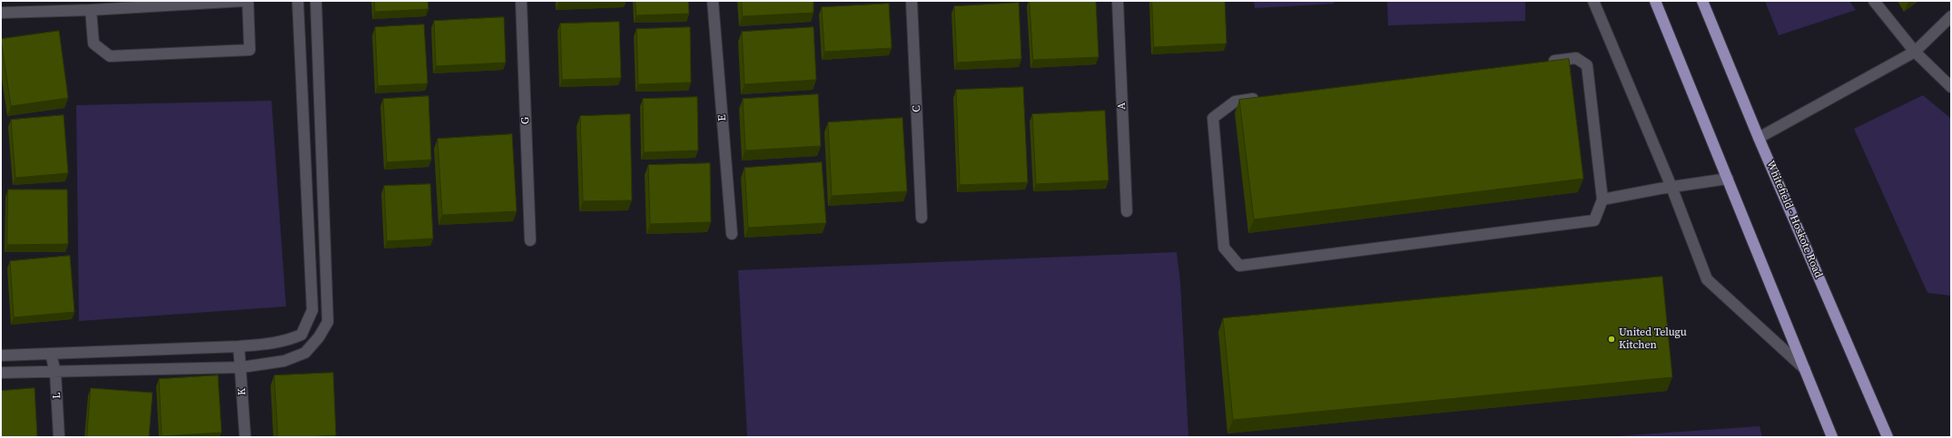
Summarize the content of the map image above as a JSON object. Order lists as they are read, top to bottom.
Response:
{
  "streets": {
    "main road": ["Whitefield - Hoskote Road"],
    "street": [
      "A",
      "C",
      "E",
      "G",
      "K",
      "L"
    ]
  },
  "places": ["United Telugu Kitchen"]
}
